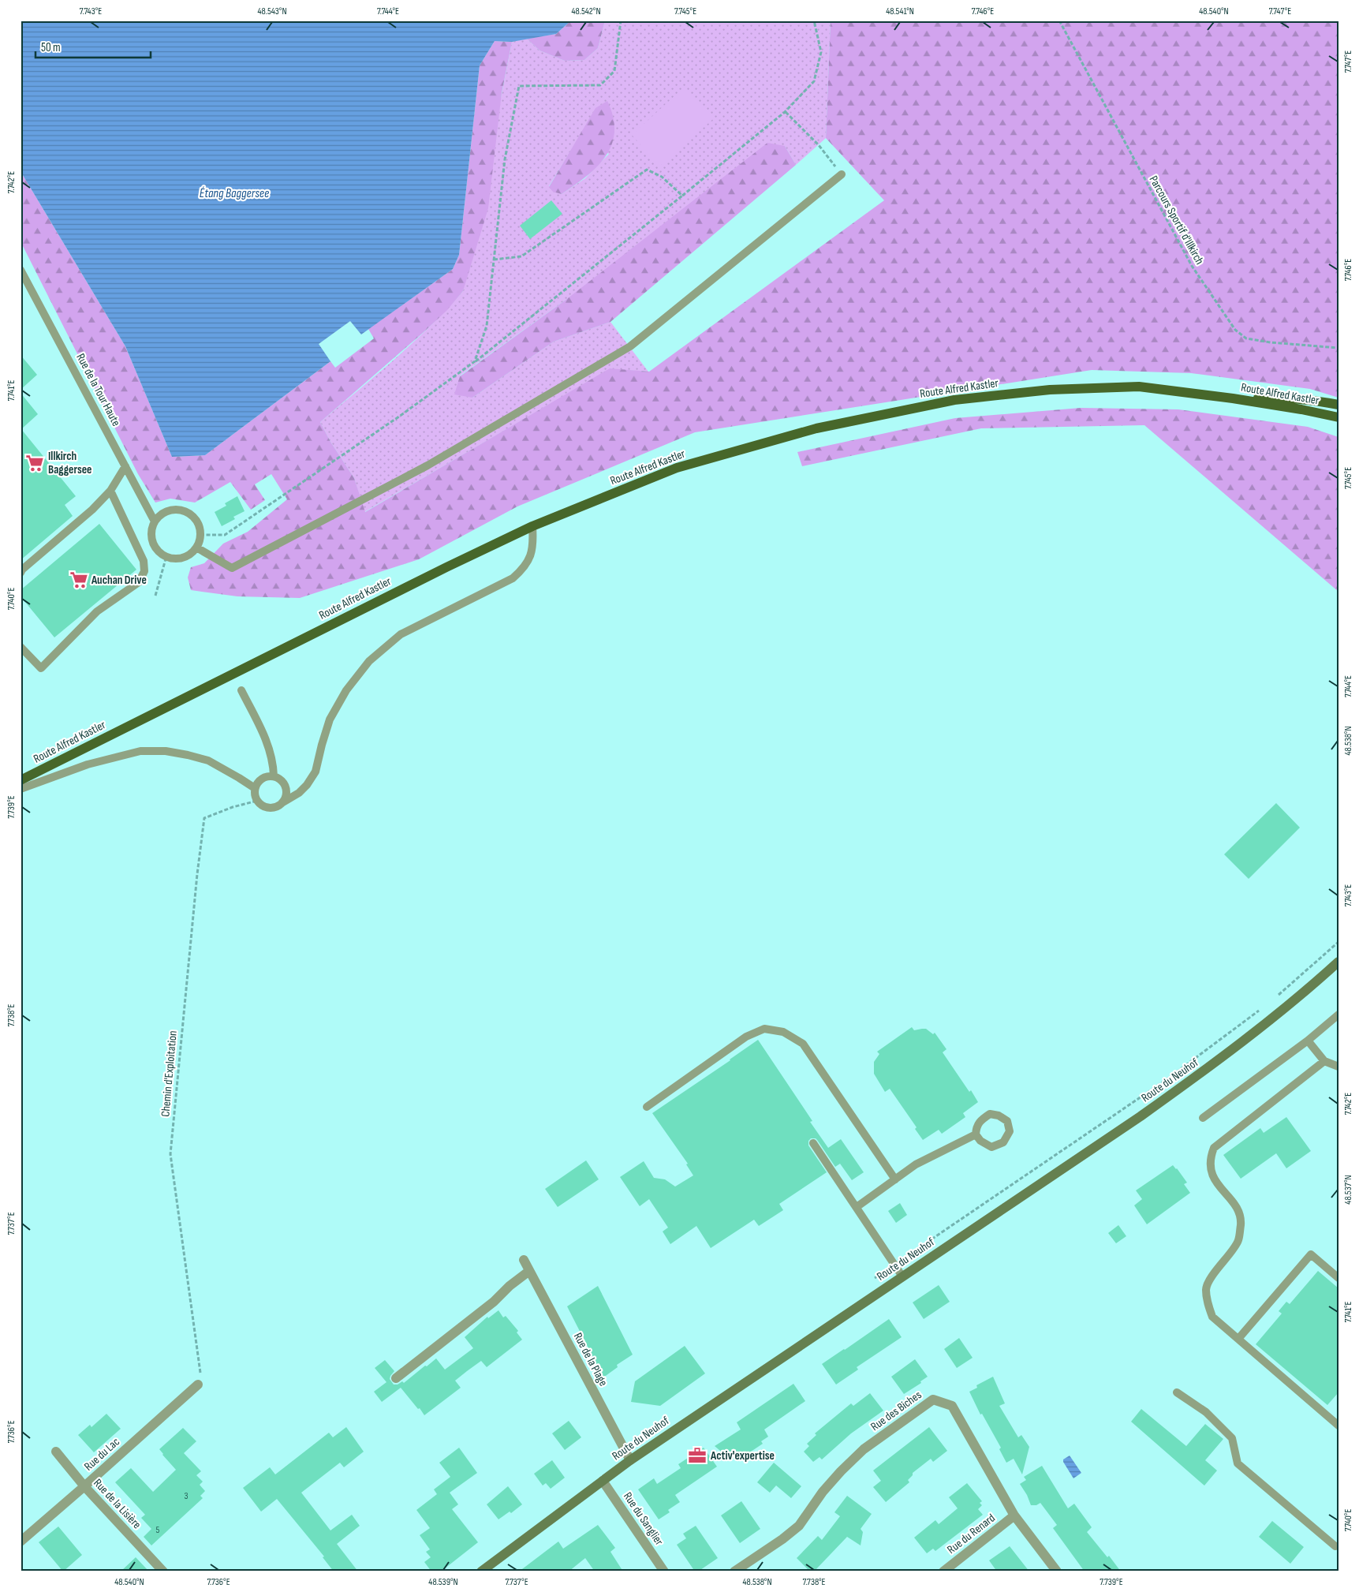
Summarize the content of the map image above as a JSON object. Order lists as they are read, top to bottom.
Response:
{
  "streets": {
    "main road": ["Route Alfred Kastler"],
    "street": [
      "Route du Neuhof",
      "Rue de la Plage",
      "Rue des Biches",
      "Rue du Lac",
      "Rue de la Lisière",
      "Rue du Sanglier",
      "Rue du Renard"
    ],
    "lane": ["Rue de la Tour Haute"],
    "path": ["Parcours Sportif d'Illkirch", "Chemin d'Exploitation"]
  },
  "crossings": [
    ["Chemin d'Exploitation", "Rue du Lac"],
    ["Route du Neuhof", "Rue de la Plage"],
    ["Route du Neuhof", "Rue du Sanglier"],
    ["Rue des Biches", "Rue du Renard"],
    ["Rue du Lac", "Rue de la Lisière"]
  ],
  "water": ["Étang Baggersee"],
  "places": {
    "supermarket": ["Illkirch Baggersee", "Auchan Drive"],
    "office": ["Activ'expertise"]
  },
  "house_numbers": ["3", "5"],
  "scale_bar": "50 m",
  "coordinates": [
    "7.743°E",
    "48.543°N",
    "7.744°E",
    "48.542°N",
    "7.745°E",
    "48.541°N",
    "7.746°E",
    "48.540°N",
    "7.747°E",
    "7.742°E",
    "7.741°E",
    "7.740°E",
    "48.538°N",
    "7.739°E",
    "7.738°E",
    "48.537°N",
    "7.737°E",
    "7.736°E",
    "48.539°N"
  ]
}
